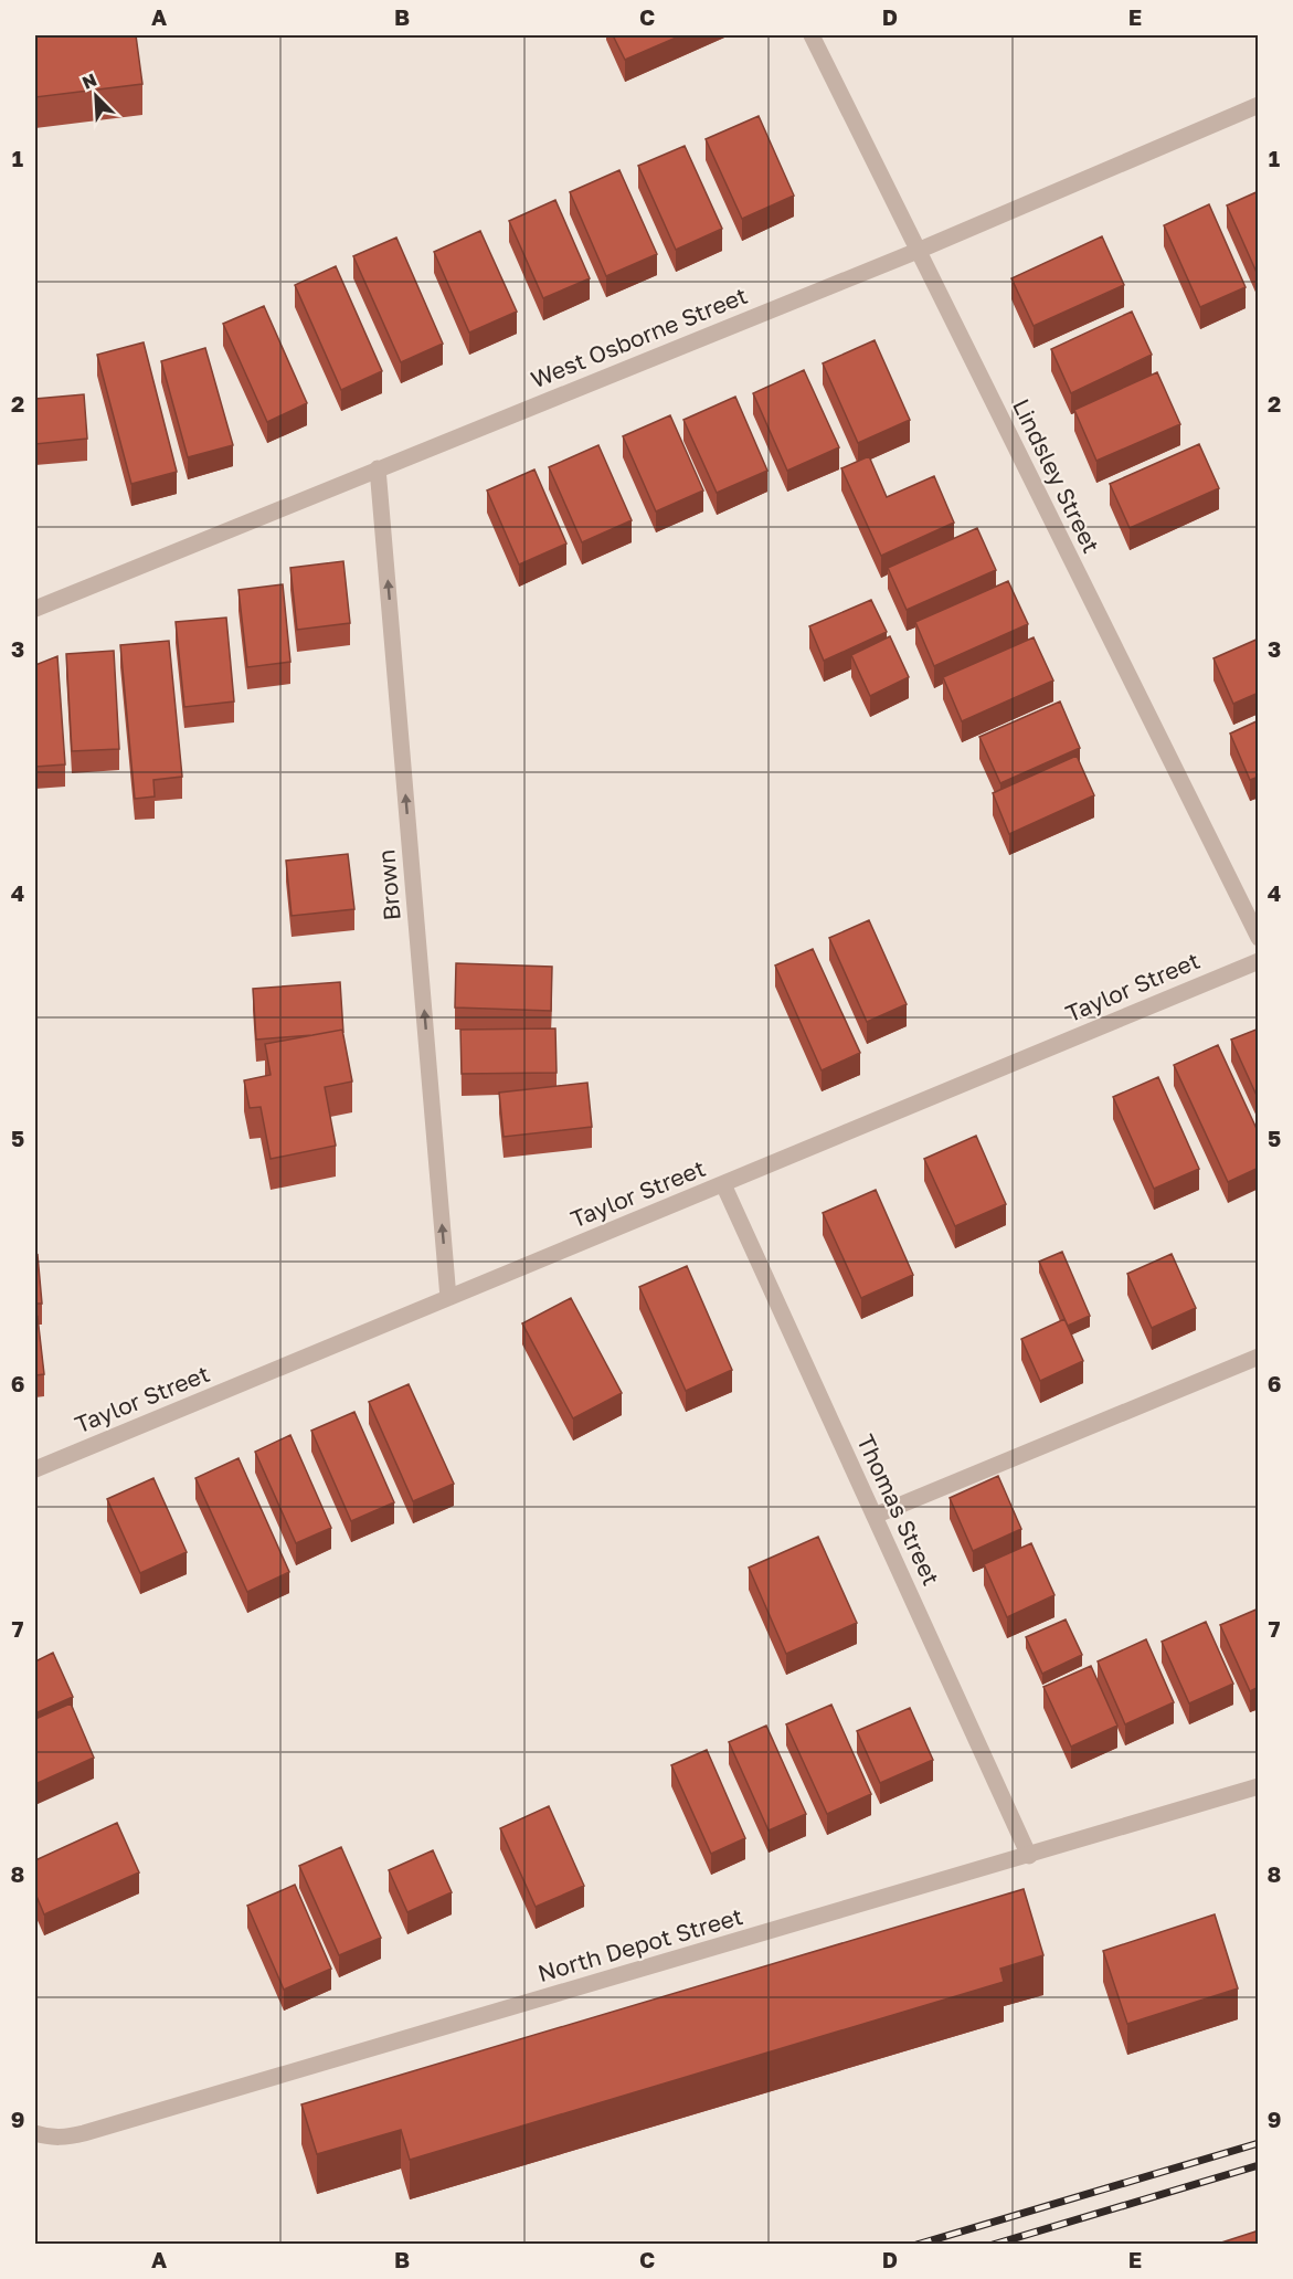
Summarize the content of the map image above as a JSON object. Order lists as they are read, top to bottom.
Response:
{
  "streets": {
    "street": [
      "West Osborne Street",
      "Lindsley Street",
      "Brown",
      "Taylor Street",
      "Thomas Street",
      "North Depot Street"
    ]
  },
  "crossings": [
    ["West Osborne Street", "Lindsley Street"],
    ["West Osborne Street", "Brown"],
    ["Brown", "Taylor Street"],
    ["Taylor Street", "Thomas Street"],
    ["Thomas Street", "North Depot Street"]
  ],
  "one_way": ["Brown"],
  "north": "top left",
  "grid": {
    "columns": [
      "A",
      "B",
      "C",
      "D",
      "E"
    ],
    "rows": [
      "1",
      "2",
      "3",
      "4",
      "5",
      "6",
      "7",
      "8",
      "9"
    ]
  }
}
